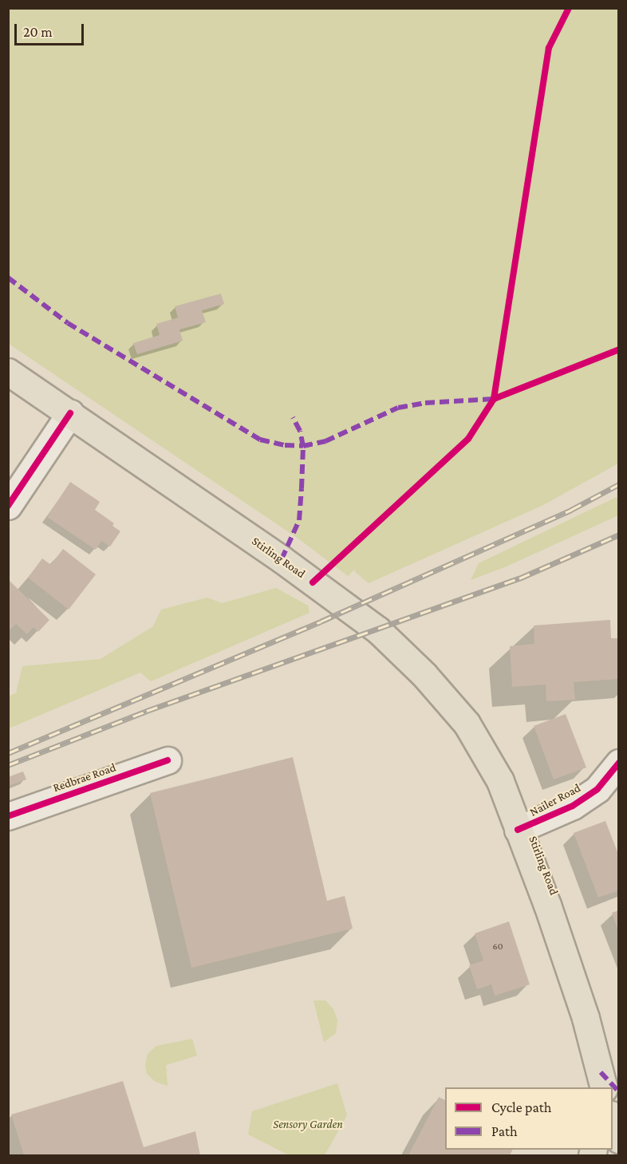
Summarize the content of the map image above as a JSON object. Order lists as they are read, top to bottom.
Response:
{
  "streets": {
    "main road": ["Stirling Road"],
    "street": ["Redbrae Road", "Nailer Road"]
  },
  "crossings": [
    ["Stirling Road", "Nailer Road"]
  ],
  "parks": ["Sensory Garden"],
  "house_numbers": ["60"],
  "legend": ["Cycle path", "Path"],
  "scale_bar": "20 m"
}
